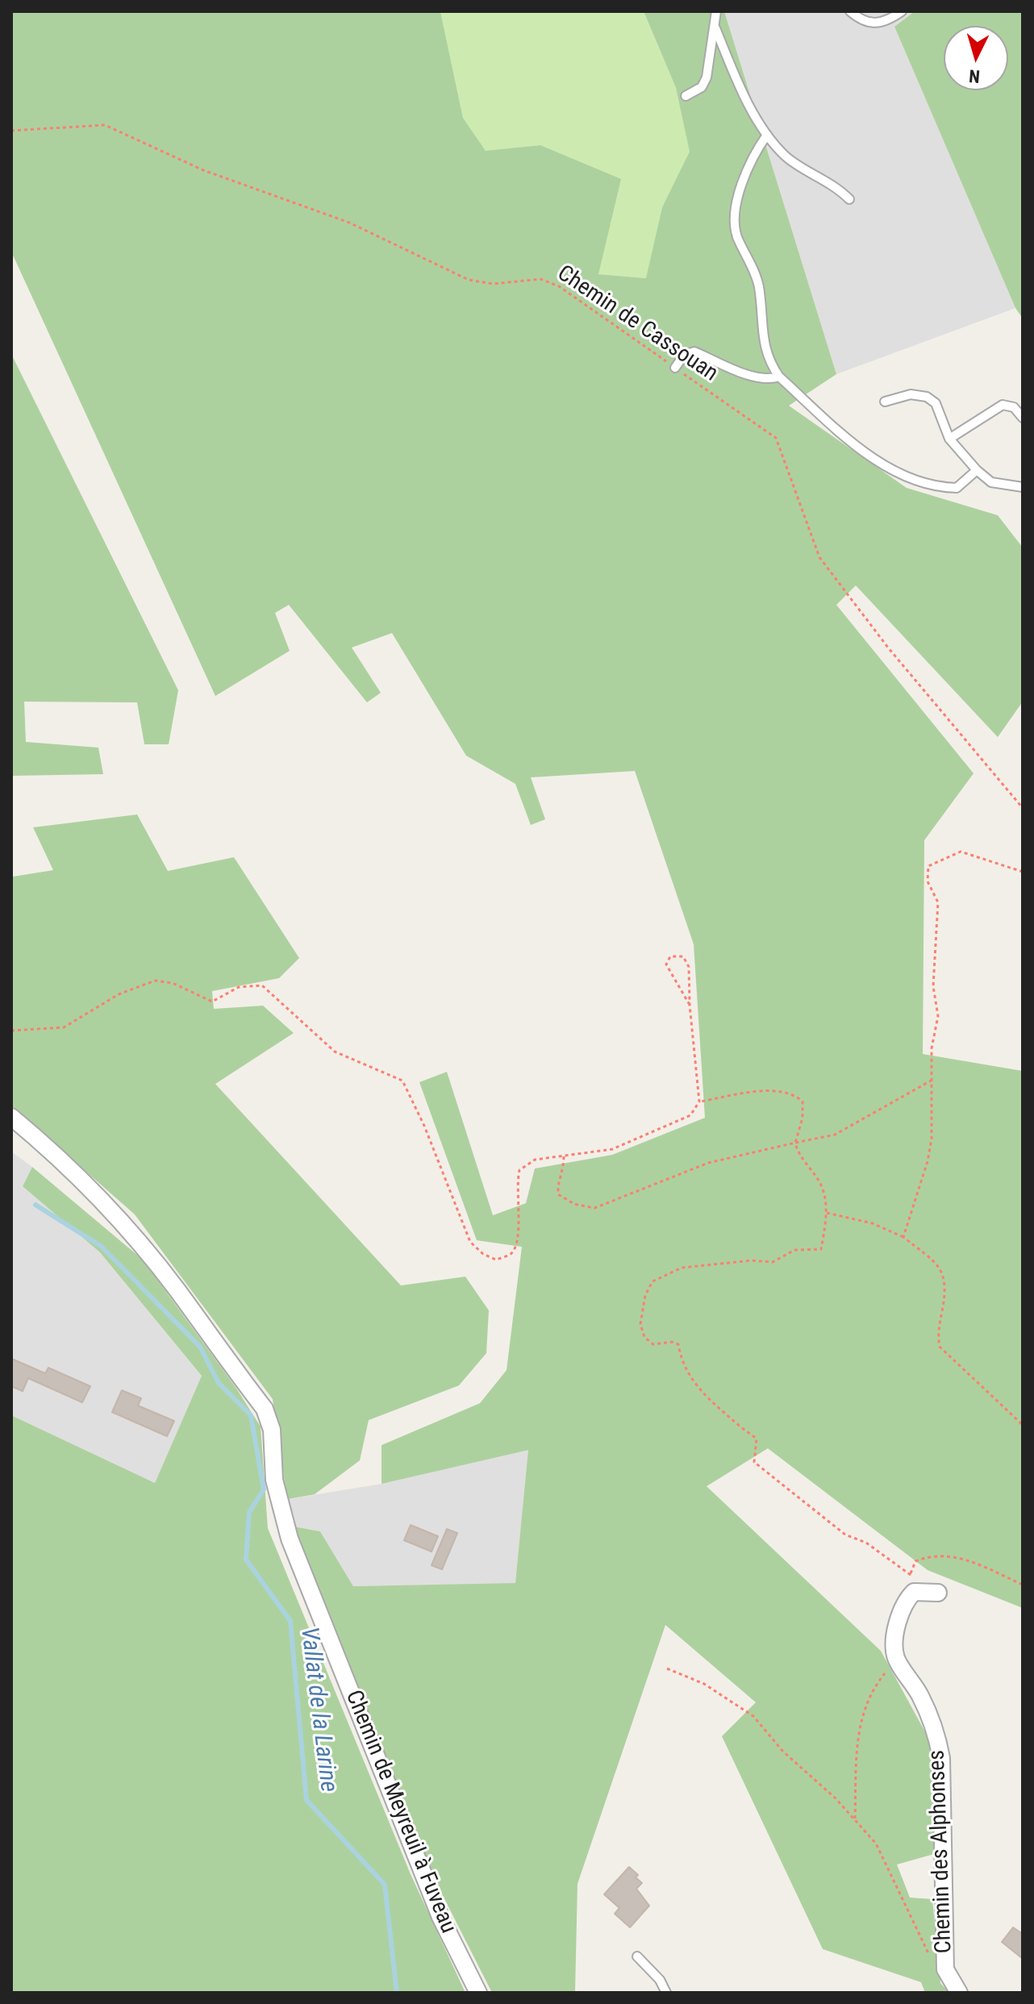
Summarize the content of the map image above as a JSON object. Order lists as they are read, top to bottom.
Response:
{
  "streets": {
    "street": ["Chemin de Meyreuil à Fuveau", "Chemin des Alphonses"],
    "path": ["Chemin de Cassouan"]
  },
  "water": ["Vallat de la Larine"],
  "north": "bottom"
}
